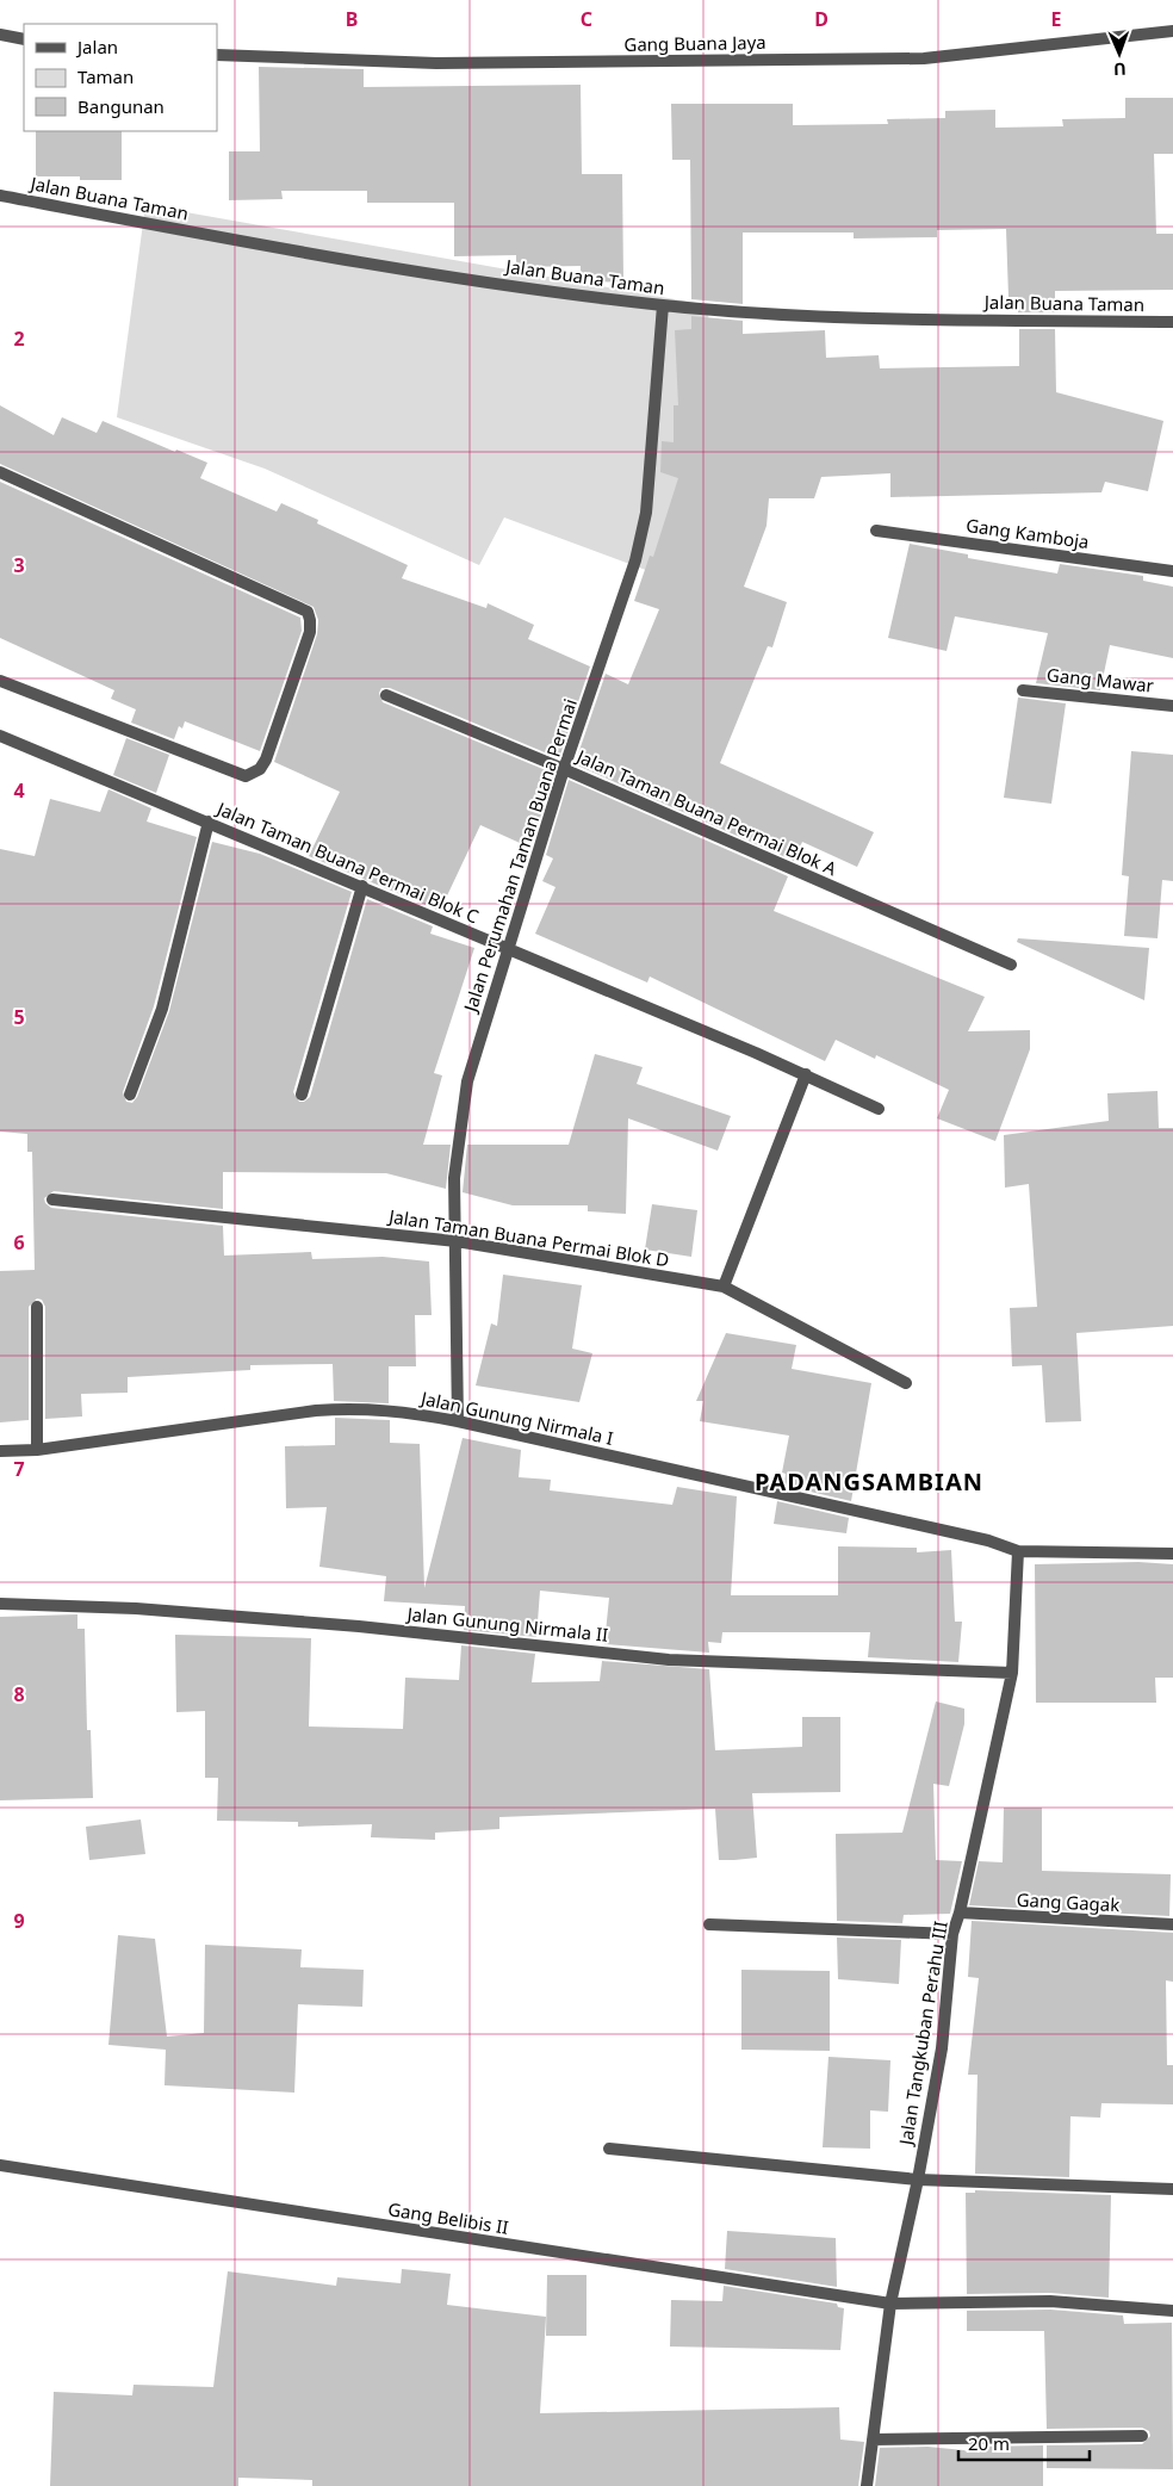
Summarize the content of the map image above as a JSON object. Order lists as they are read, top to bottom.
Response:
{
  "streets": {
    "street": [
      "Gang Buana Jaya",
      "Jalan Buana Taman",
      "Gang Kamboja",
      "Gang Mawar",
      "Jalan Taman Buana Permai Blok A",
      "Jalan Perumahan Taman Buana Permai",
      "Jalan Taman Buana Permai Blok C",
      "Jalan Taman Buana Permai Blok D",
      "Jalan Gunung Nirmala I",
      "Jalan Gunung Nirmala II",
      "Gang Gagak",
      "Jalan Tangkuban Perahu III",
      "Gang Belibis II"
    ]
  },
  "crossings": [
    ["Jalan Buana Taman", "Jalan Perumahan Taman Buana Permai"],
    ["Jalan Taman Buana Permai Blok A", "Jalan Perumahan Taman Buana Permai"],
    ["Jalan Perumahan Taman Buana Permai", "Jalan Taman Buana Permai Blok C"],
    ["Jalan Perumahan Taman Buana Permai", "Jalan Taman Buana Permai Blok D"],
    ["Jalan Perumahan Taman Buana Permai", "Jalan Gunung Nirmala I"],
    ["Jalan Gunung Nirmala I", "Jalan Tangkuban Perahu III"],
    ["Jalan Gunung Nirmala II", "Jalan Tangkuban Perahu III"],
    ["Gang Gagak", "Jalan Tangkuban Perahu III"],
    ["Jalan Tangkuban Perahu III", "Gang Belibis II"]
  ],
  "districts": ["PADANGSAMBIAN"],
  "legend": ["Jalan", "Taman", "Bangunan"],
  "scale_bar": "20 m",
  "north": "bottom",
  "grid": {
    "columns": [
      "B",
      "C",
      "D",
      "E"
    ],
    "rows": [
      "2",
      "3",
      "4",
      "5",
      "6",
      "7",
      "8",
      "9"
    ]
  }
}
